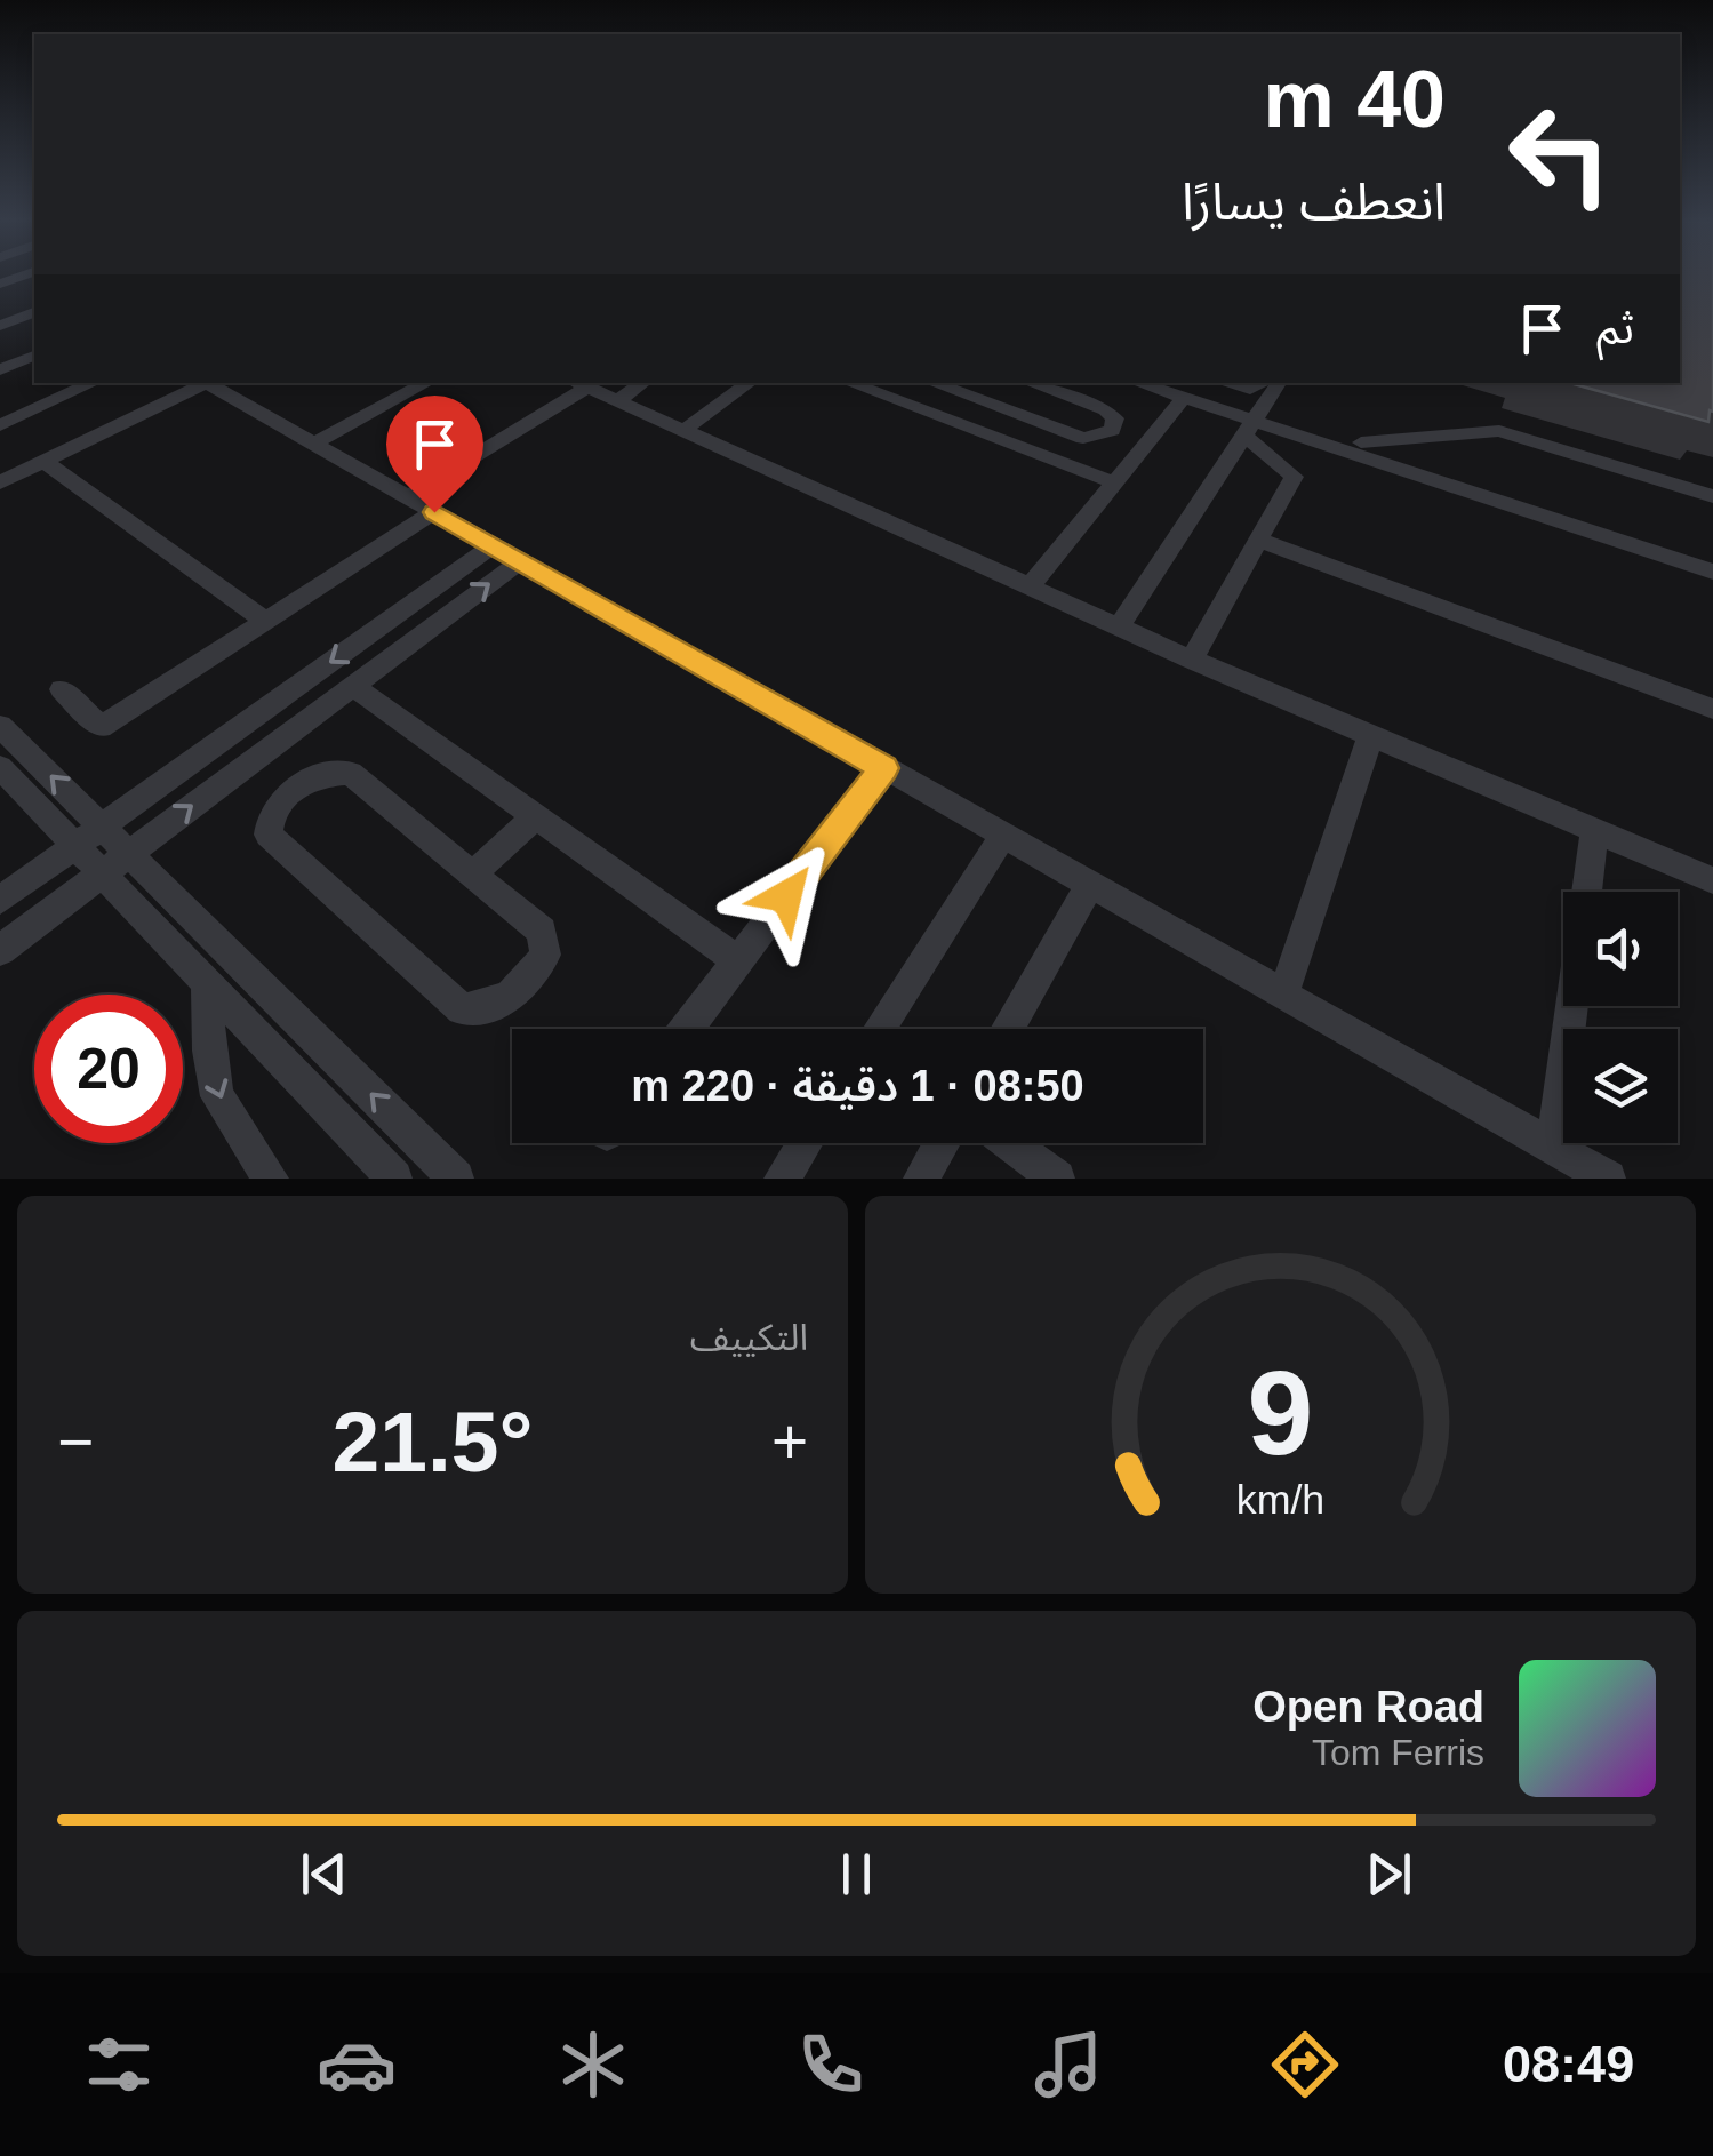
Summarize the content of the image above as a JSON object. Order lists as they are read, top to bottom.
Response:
{
  "page": {
    "turn": ["40 m", "انعطف يسارًا"],
    "then": "ثم",
    "limit": "20",
    "trip": "08:50 · 1 دقيقة · 220 m",
    "tile": "التكييف",
    "heat": ["−", "21.5°", "+"],
    "song": ["Open Road", "Tom Ferris"],
    "tabs": "08:49",
    "gauge": ["9", "km/h"]
  }
}
